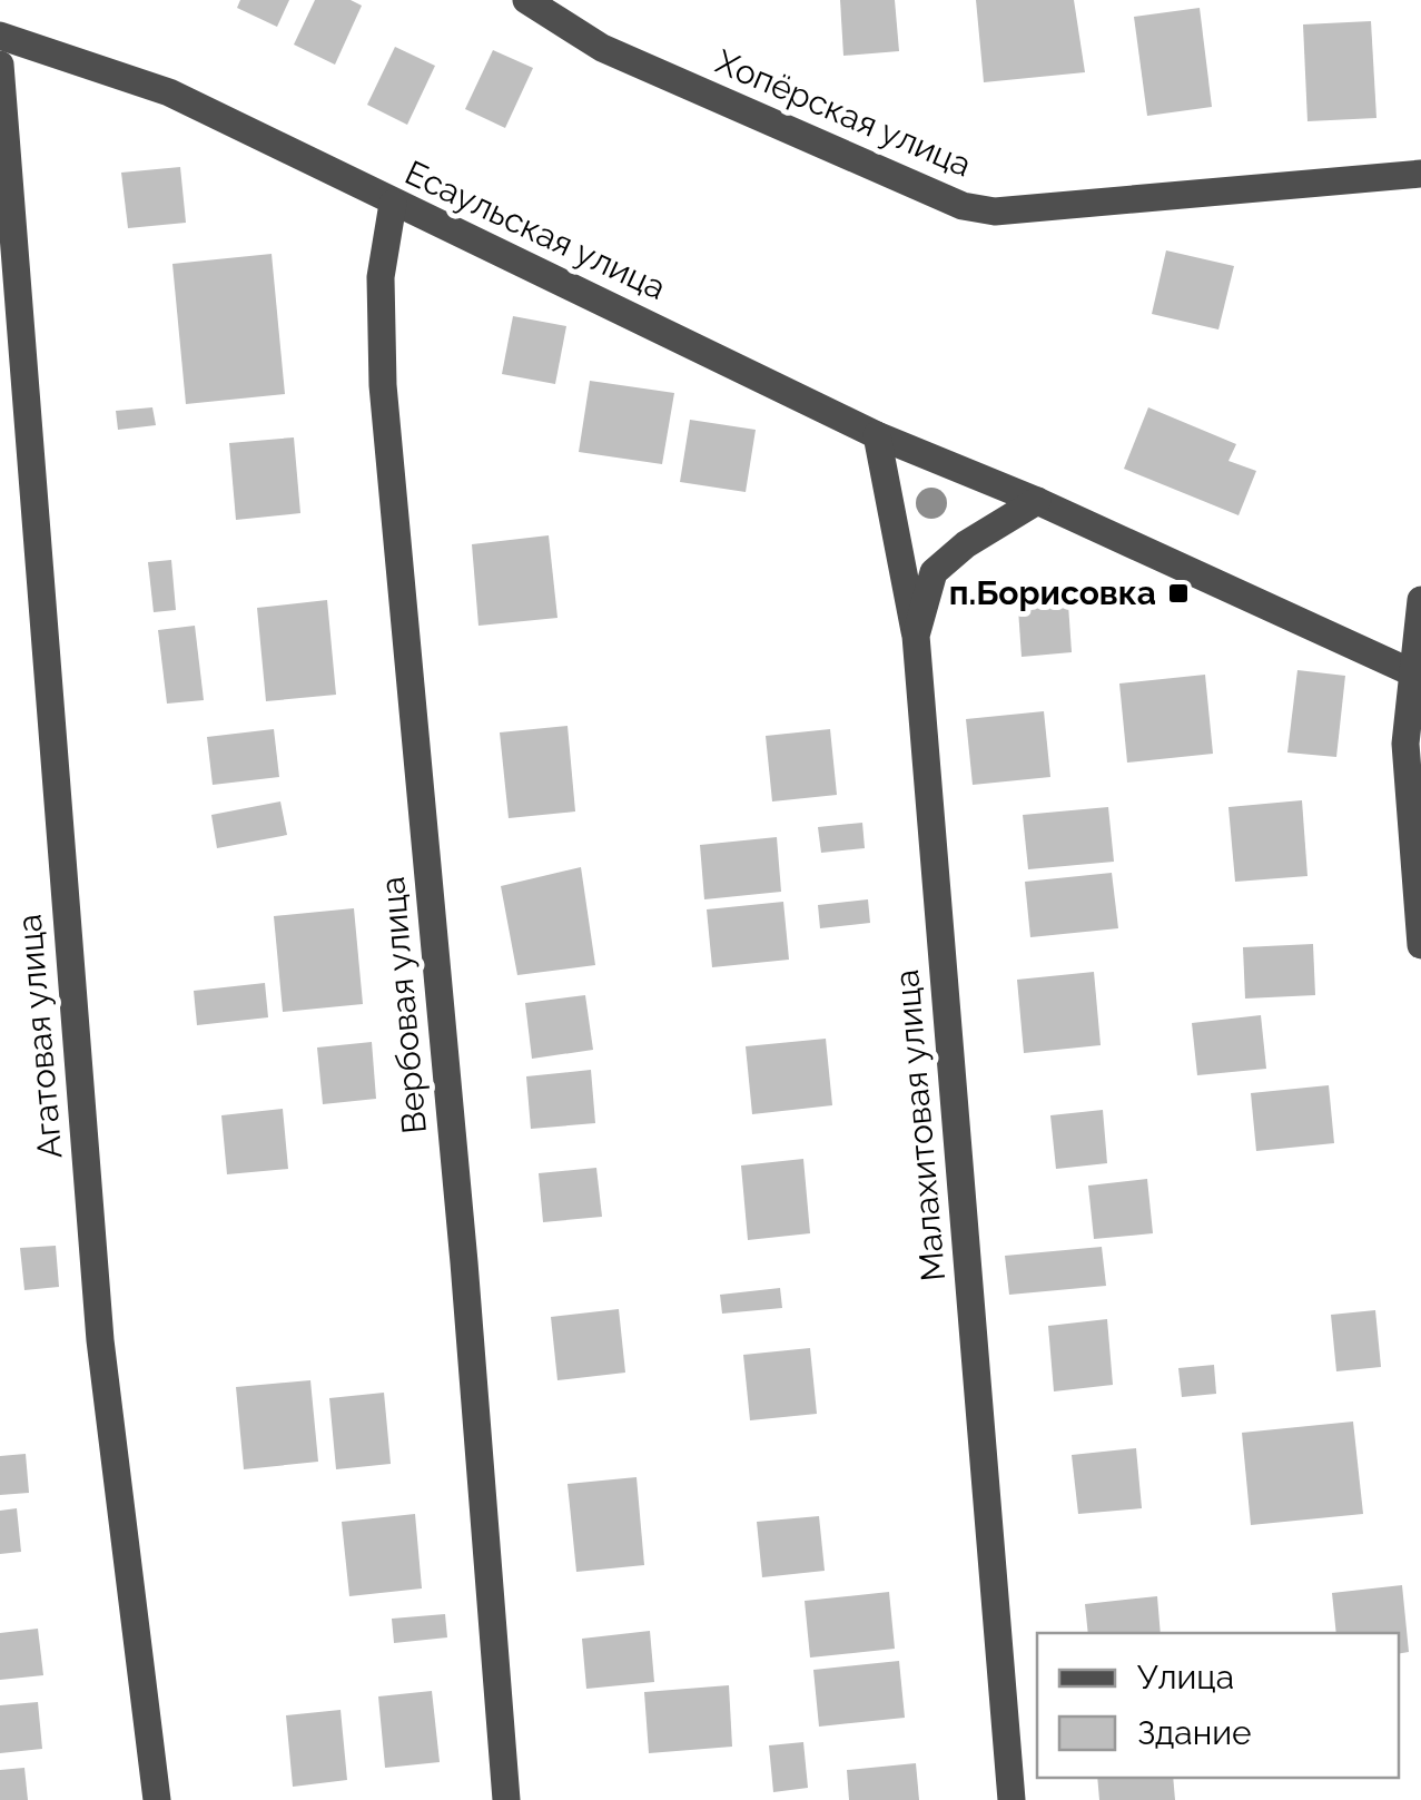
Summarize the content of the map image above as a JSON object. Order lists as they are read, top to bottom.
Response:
{
  "streets": {
    "street": [
      "Хопёрская улица",
      "Есаульская улица",
      "Вербовая улица",
      "Агатовая улица",
      "Малахитовая улица"
    ]
  },
  "crossings": [
    ["Есаульская улица", "Вербовая улица"],
    ["Есаульская улица", "Малахитовая улица"]
  ],
  "places": {
    "transit": ["п.Борисовка"]
  },
  "legend": ["Улица", "Здание"]
}
